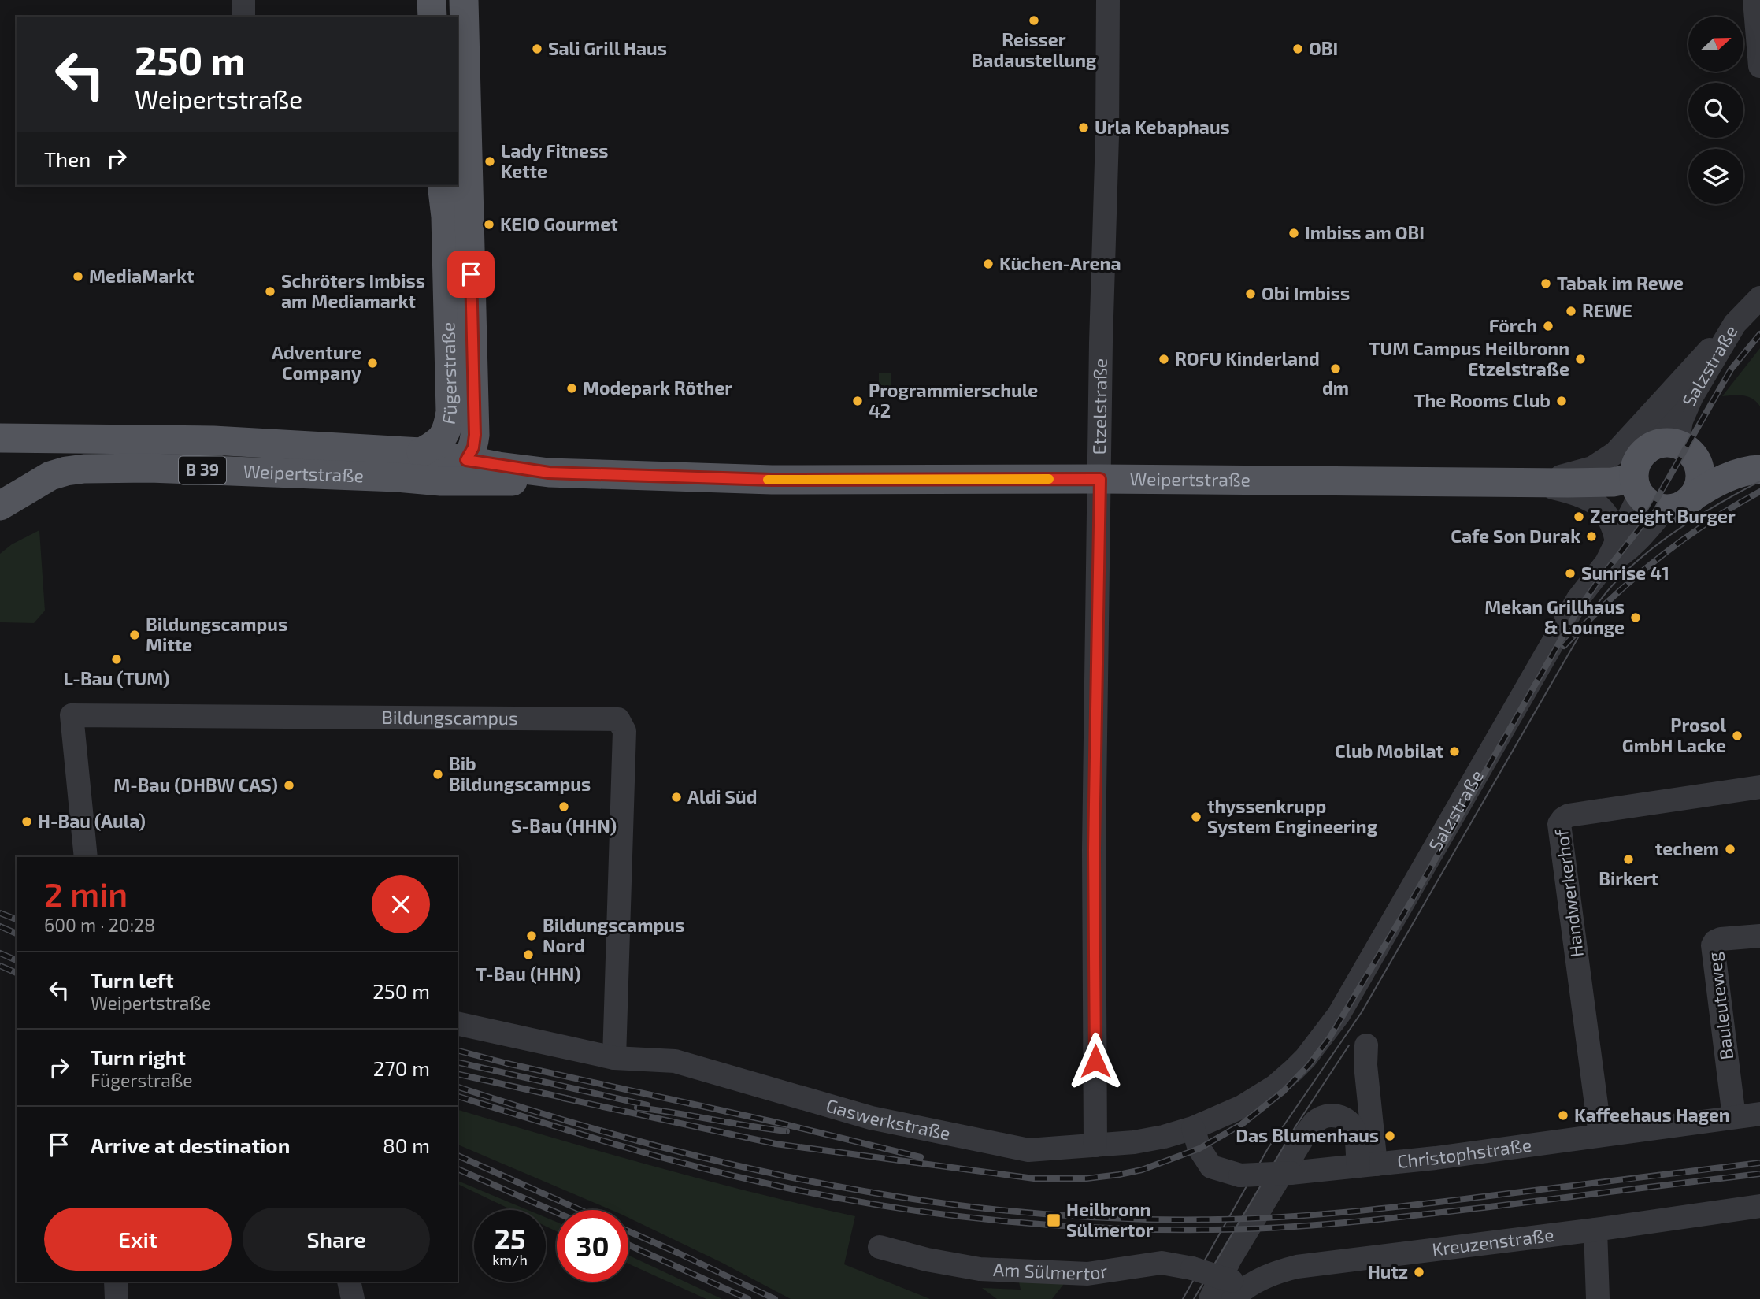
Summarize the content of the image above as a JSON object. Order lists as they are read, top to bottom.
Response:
{
  "streets": {
    "main road": ["Fügerstraße", "B 39", "Weipertstraße"],
    "street": [
      "Salzstraße",
      "Etzelstraße",
      "Bildungscampus",
      "Handwerkerhof",
      "Bauleuteweg",
      "Gaswerkstraße",
      "Christophstraße",
      "Kreuzenstraße",
      "Am Sülmertor"
    ]
  },
  "crossings": [
    ["Salzstraße", "Weipertstraße"],
    ["Salzstraße", "Gaswerkstraße"],
    ["Fügerstraße", "Weipertstraße"],
    ["Etzelstraße", "Weipertstraße"],
    ["Etzelstraße", "Gaswerkstraße"],
    ["Bildungscampus", "Gaswerkstraße"],
    ["Handwerkerhof", "Christophstraße"],
    ["Bauleuteweg", "Christophstraße"],
    ["Gaswerkstraße", "Christophstraße"],
    ["Kreuzenstraße", "Am Sülmertor"]
  ],
  "places": {
    "other": [
      "Reisser Badaustellung",
      "Sali Grill Haus",
      "OBI",
      "Urla Kebaphaus",
      "Lady Fitness Kette",
      "KEIO Gourmet",
      "Imbiss am OBI",
      "Küchen-Arena",
      "MediaMarkt",
      "Tabak im Rewe",
      "Schröters Imbiss am Mediamarkt",
      "Obi Imbiss",
      "REWE",
      "Förch",
      "ROFU Kinderland",
      "TUM Campus Heilbronn Etzelstraße",
      "Adventure Company",
      "dm",
      "Modepark Röther",
      "Programmierschule 42",
      "The Rooms Club",
      "Zeroeight Burger",
      "Cafe Son Durak",
      "Sunrise 41",
      "Mekan Grillhaus & Lounge",
      "Bildungscampus Mitte",
      "L-Bau (TUM)",
      "Prosol GmbH Lacke",
      "Club Mobilat",
      "Bib Bildungscampus",
      "M-Bau (DHBW CAS)",
      "Aldi Süd",
      "S-Bau (HHN)",
      "thyssenkrupp System Engineering",
      "H-Bau (Aula)",
      "techem",
      "Birkert",
      "Bildungscampus Nord",
      "T-Bau (HHN)",
      "Kaffeehaus Hagen",
      "Das Blumenhaus",
      "Hutz"
    ],
    "transit": ["Heilbronn Sülmertor"]
  },
  "north": "right",
  "page": {
    "turn": ["250 m", "Weipertstraße"],
    "then": "Then",
    "heading": ["2 min", "600 m · 20:28"],
    "list": [
      {
        "name": "Turn left",
        "note": "Weipertstraße",
        "value": "250 m"
      },
      {
        "name": "Turn right",
        "note": "Fügerstraße",
        "value": "270 m"
      },
      {
        "name": "Arrive at destination",
        "value": "80 m"
      }
    ],
    "buttons": ["Exit", "Share"],
    "speed": "25 km/h",
    "limit": "30"
  }
}
